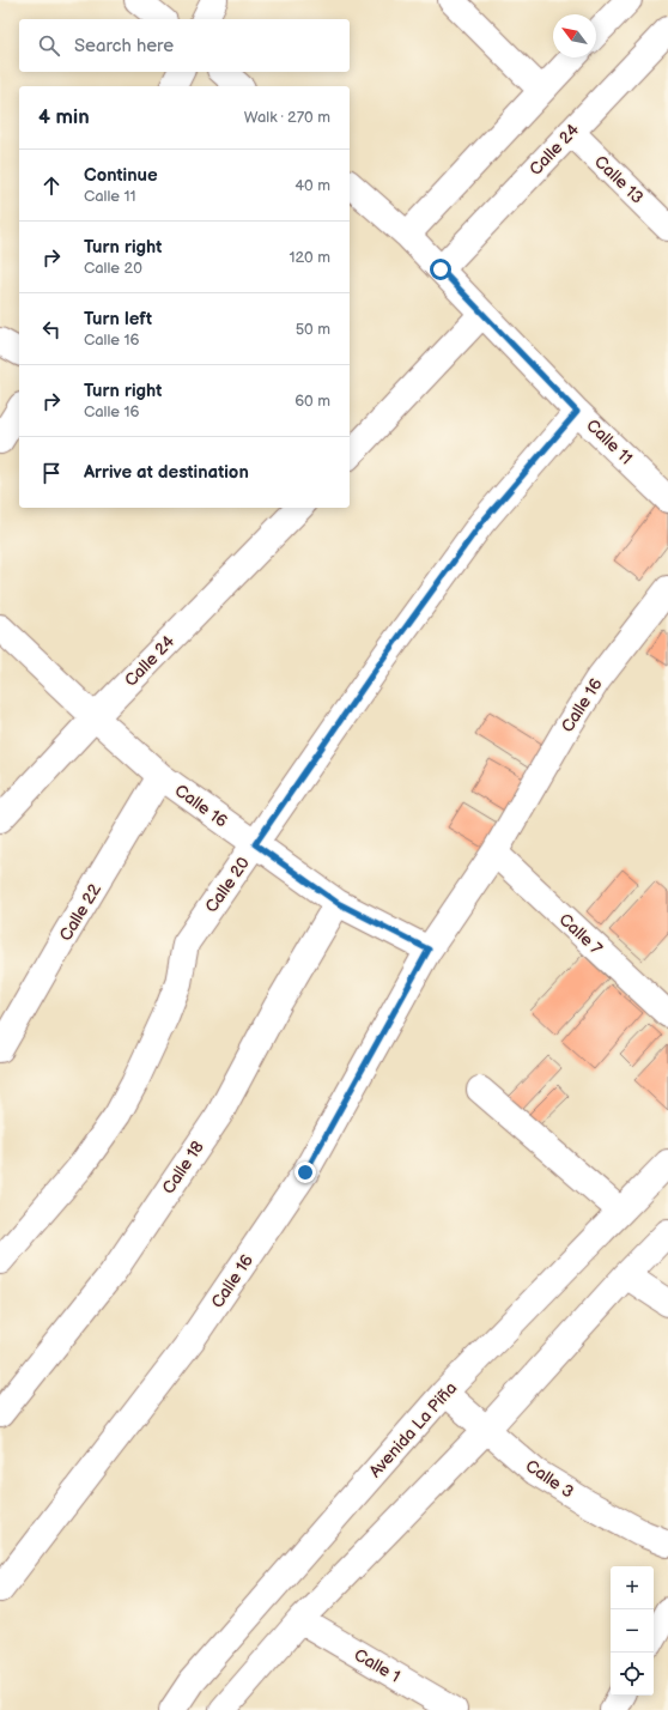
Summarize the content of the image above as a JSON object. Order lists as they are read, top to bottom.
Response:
{
  "streets": {
    "street": [
      "Calle 24",
      "Calle 13",
      "Calle 11",
      "Calle 16",
      "Calle 20",
      "Calle 22",
      "Calle 7",
      "Calle 18",
      "Avenida La Piña",
      "Calle 3",
      "Calle 1"
    ]
  },
  "crossings": [
    ["Calle 24", "Calle 13"],
    ["Calle 24", "Calle 11"],
    ["Calle 24", "Calle 16"],
    ["Calle 11", "Calle 20"],
    ["Calle 16", "Calle 20"],
    ["Calle 16", "Calle 22"],
    ["Calle 16", "Calle 7"],
    ["Calle 16", "Calle 18"],
    ["Avenida La Piña", "Calle 3"]
  ],
  "north": "top left",
  "page": {
    "search": "Search here",
    "heading": ["4 min", "Walk · 270 m"],
    "list": [
      ["Continue", "Calle 11", "40 m"],
      ["Turn right", "Calle 20", "120 m"],
      ["Turn left", "Calle 16", "50 m"],
      ["Turn right", "Calle 16", "60 m"],
      "Arrive at destination"
    ],
    "map_buttons": ["+", "−"]
  }
}
